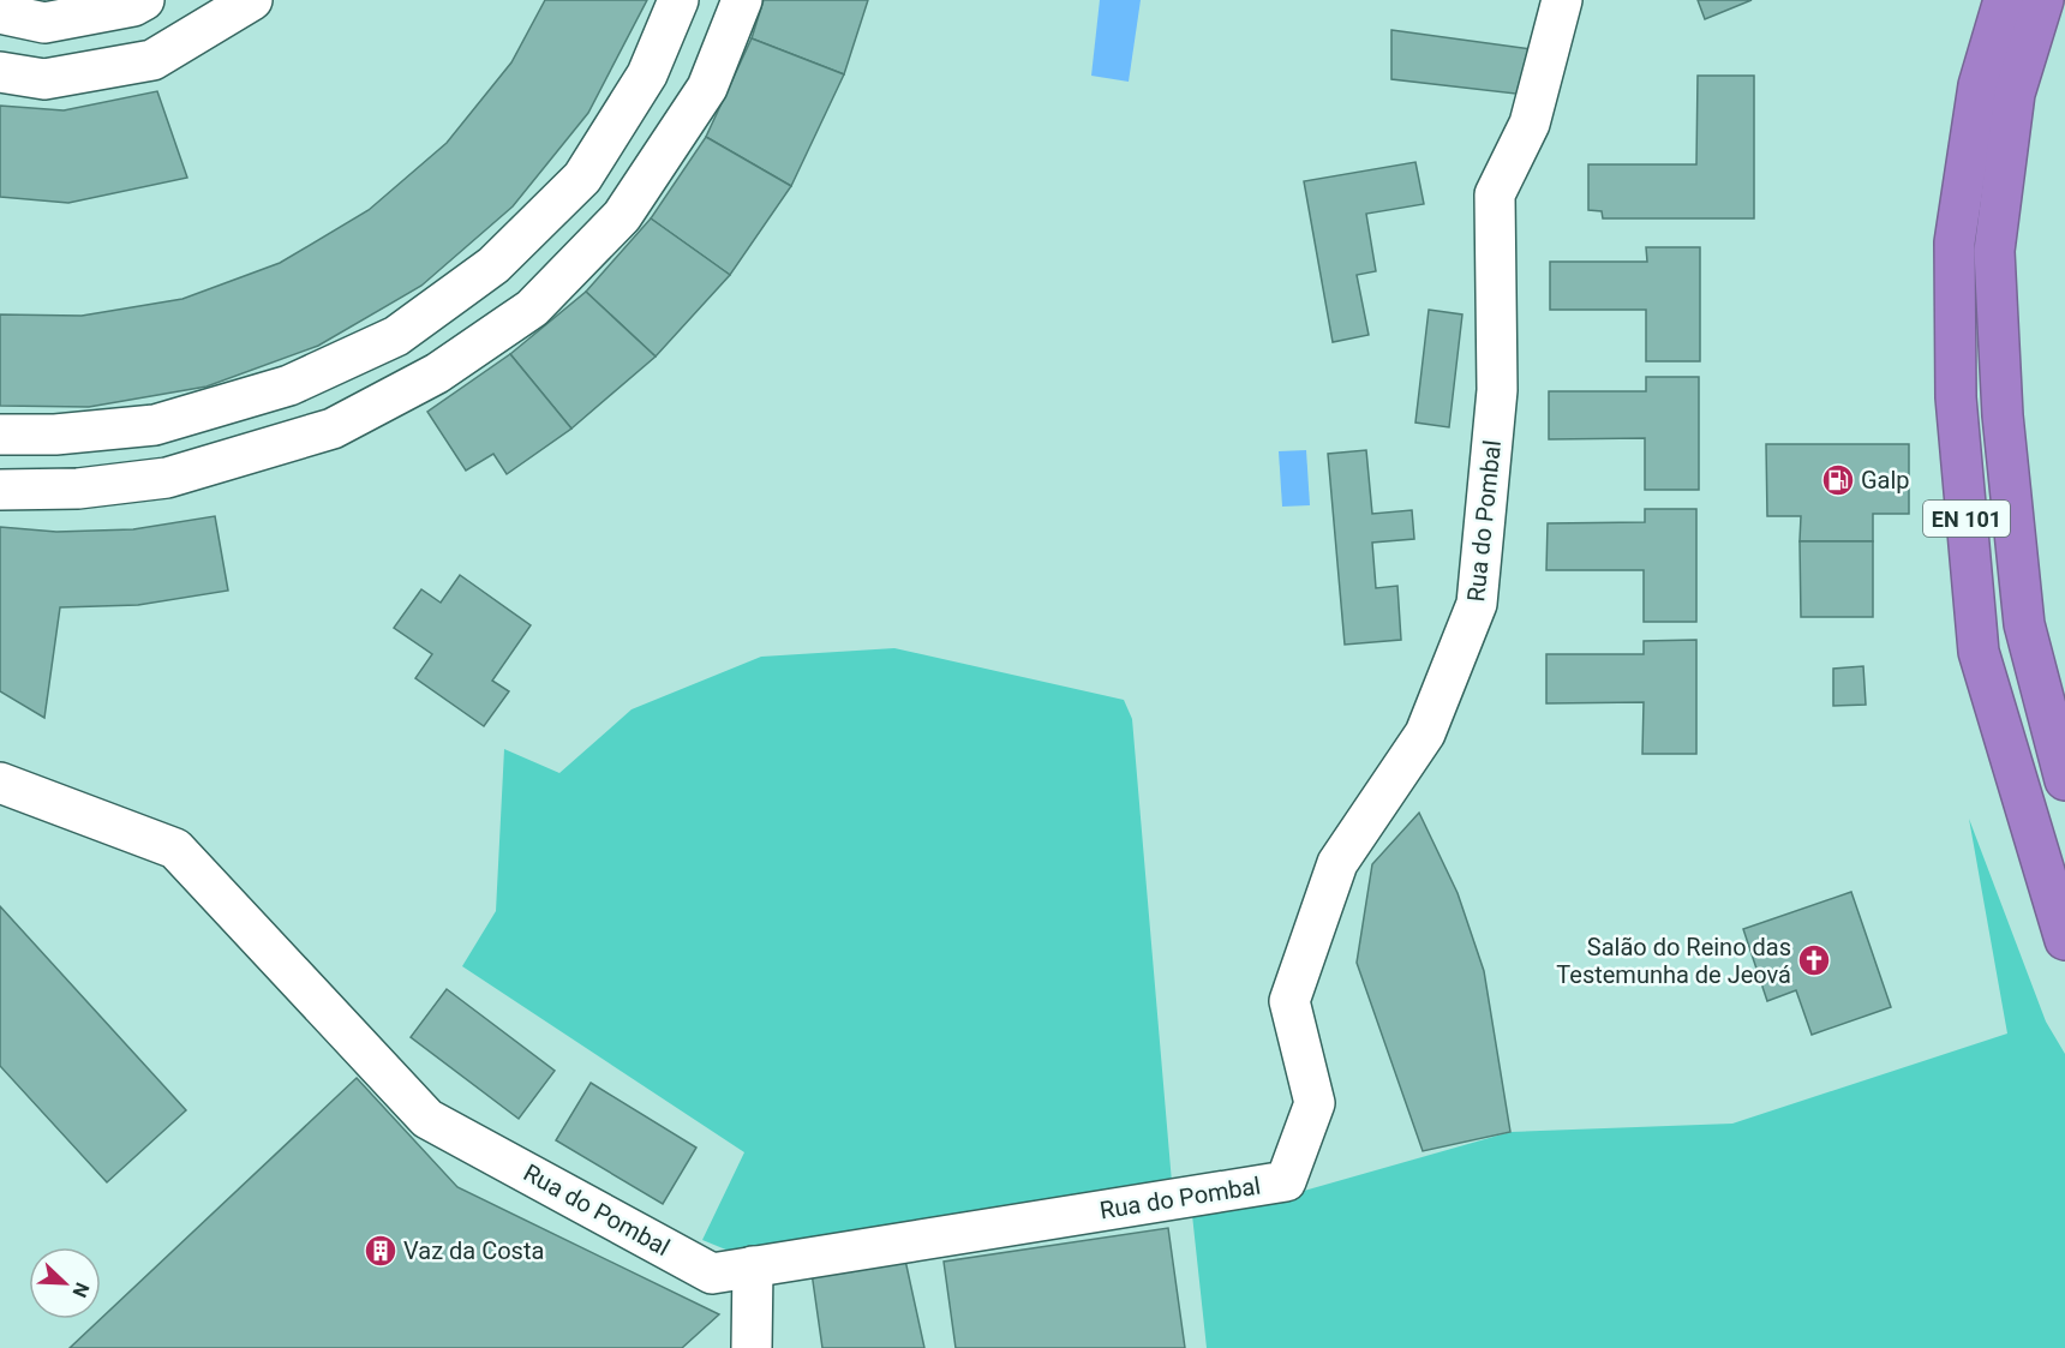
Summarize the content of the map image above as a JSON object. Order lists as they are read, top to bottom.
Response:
{
  "streets": {
    "highway": ["EN 101"],
    "street": ["Rua do Pombal"]
  },
  "places": {
    "fuel station": ["Galp"],
    "church": ["Salão do Reino das Testemunha de Jeová"],
    "building": ["Vaz da Costa"]
  },
  "north": "bottom right"
}
